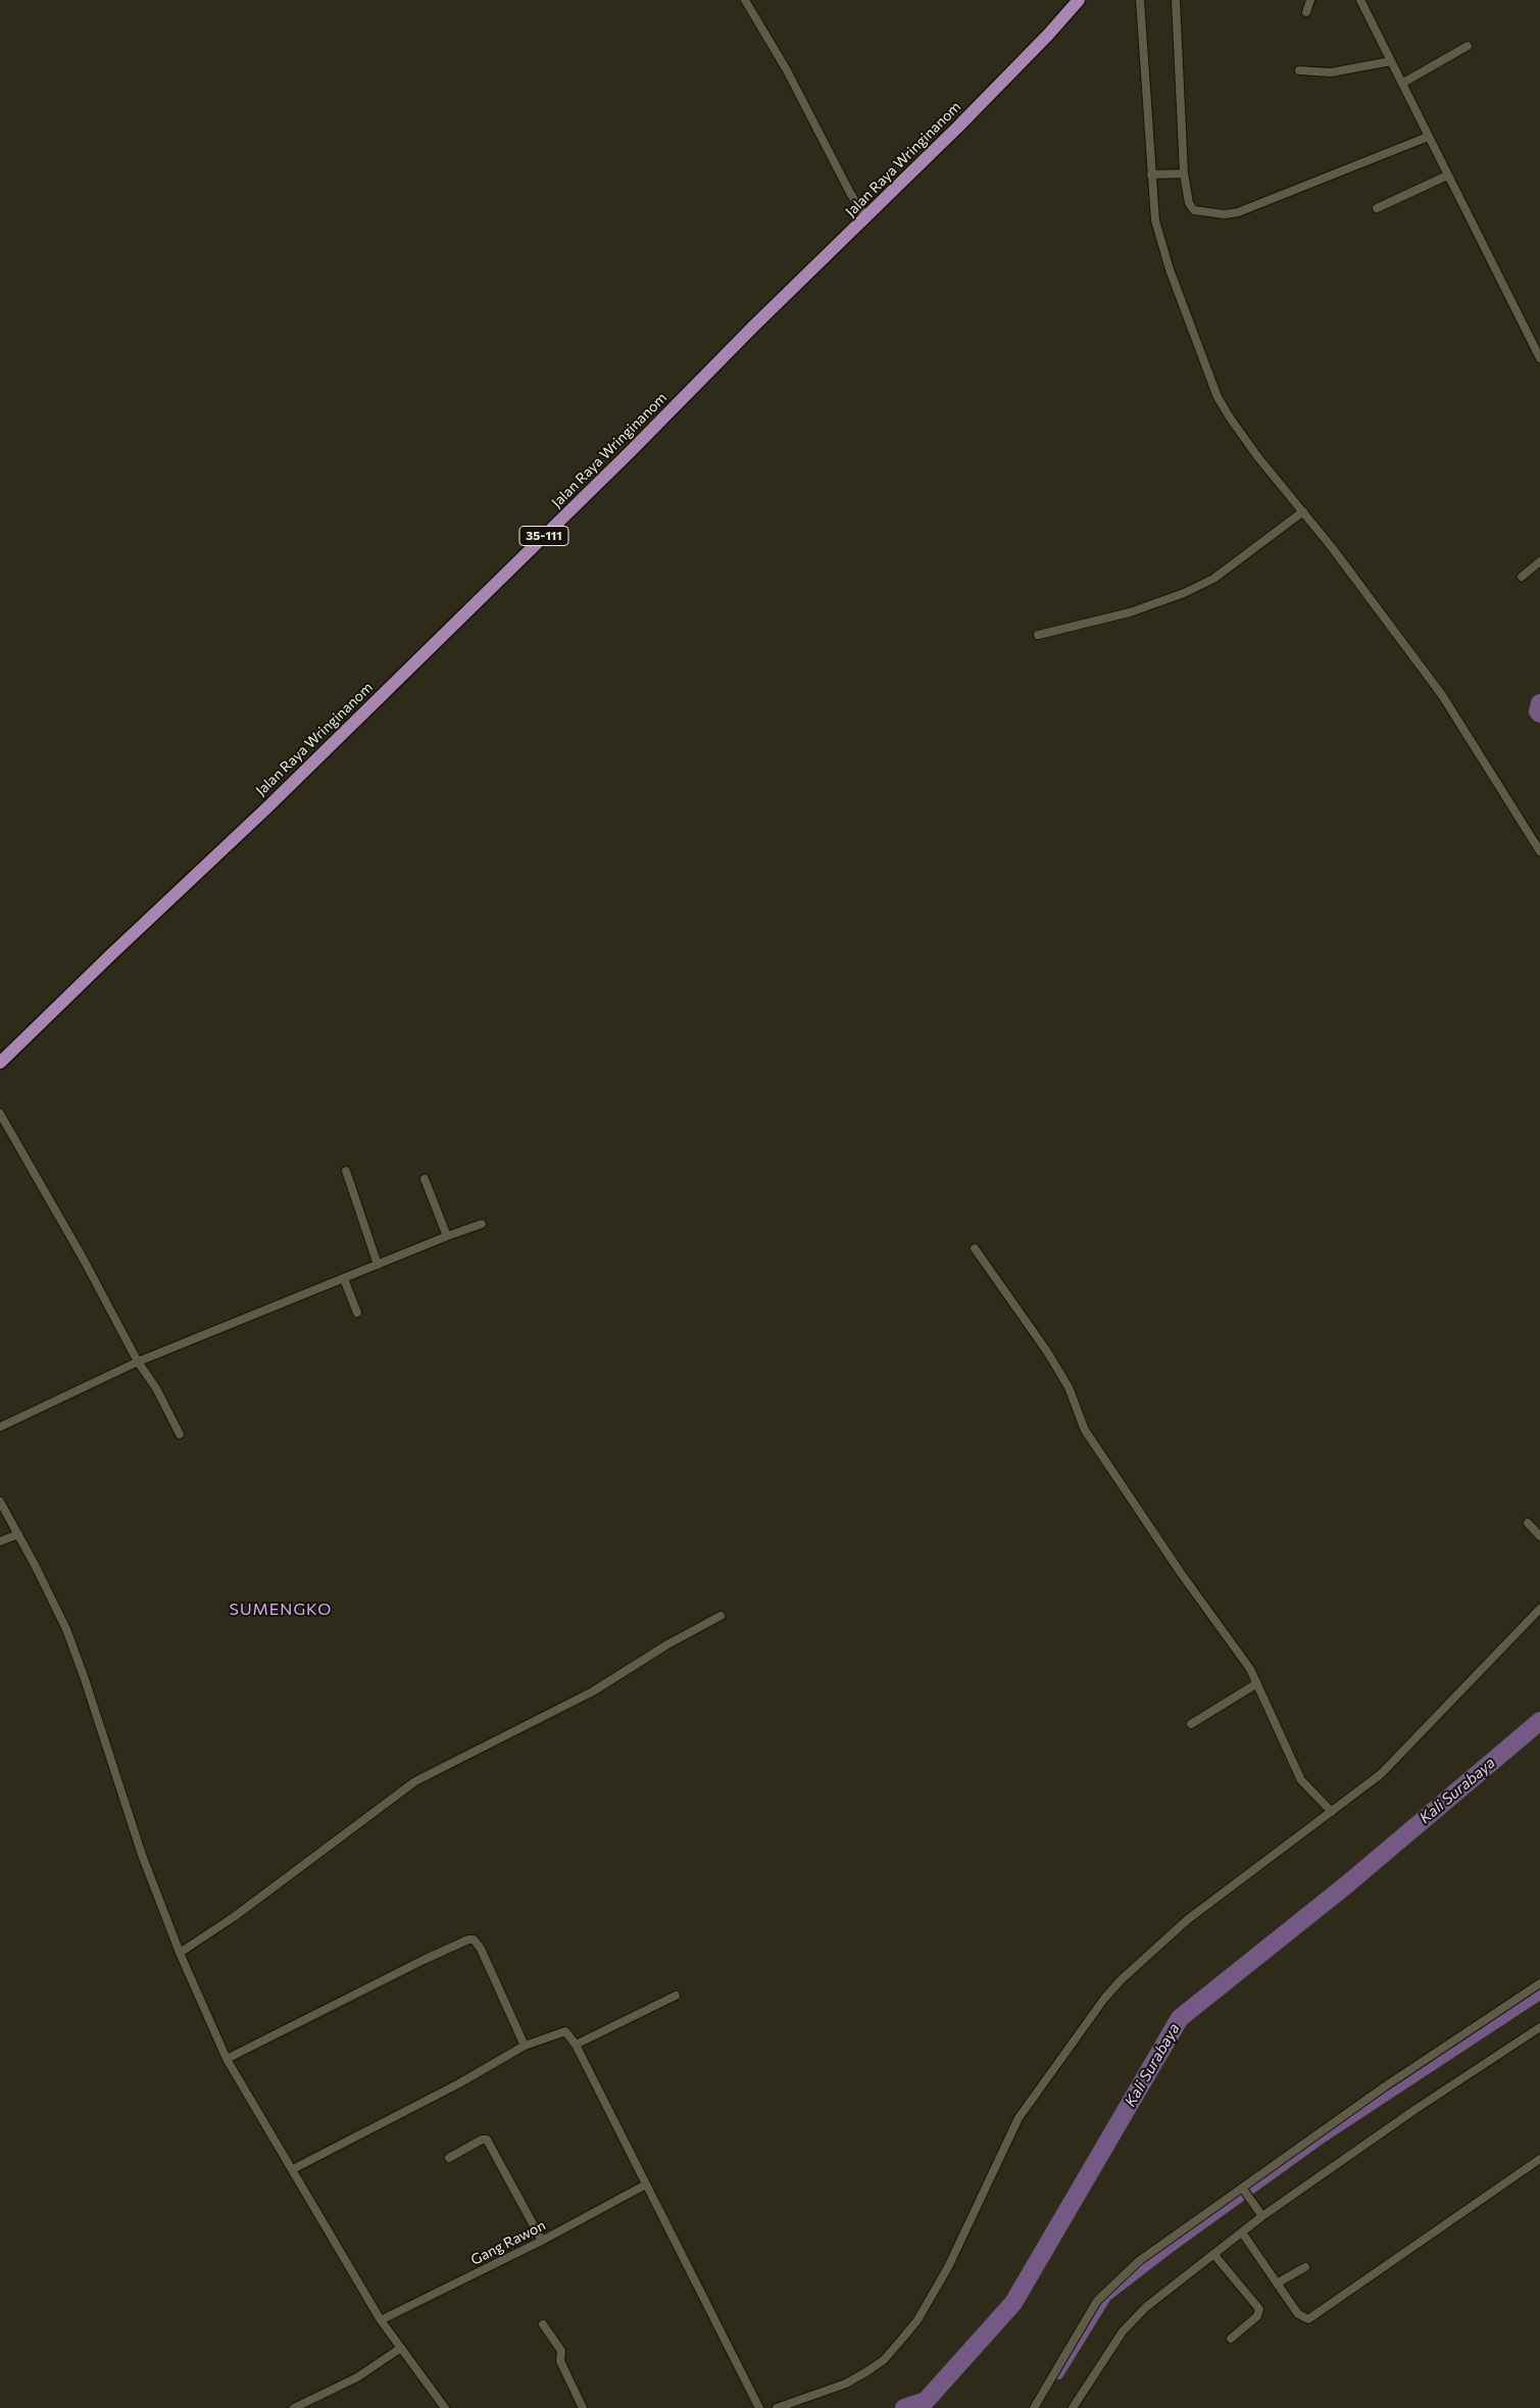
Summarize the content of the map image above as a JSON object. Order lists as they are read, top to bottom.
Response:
{
  "streets": {
    "main road": ["Jalan Raya Wringinanom", "35-111"],
    "street": ["Gang Rawon"]
  },
  "districts": ["SUMENGKO"],
  "water": ["Kali Surabaya"]
}
